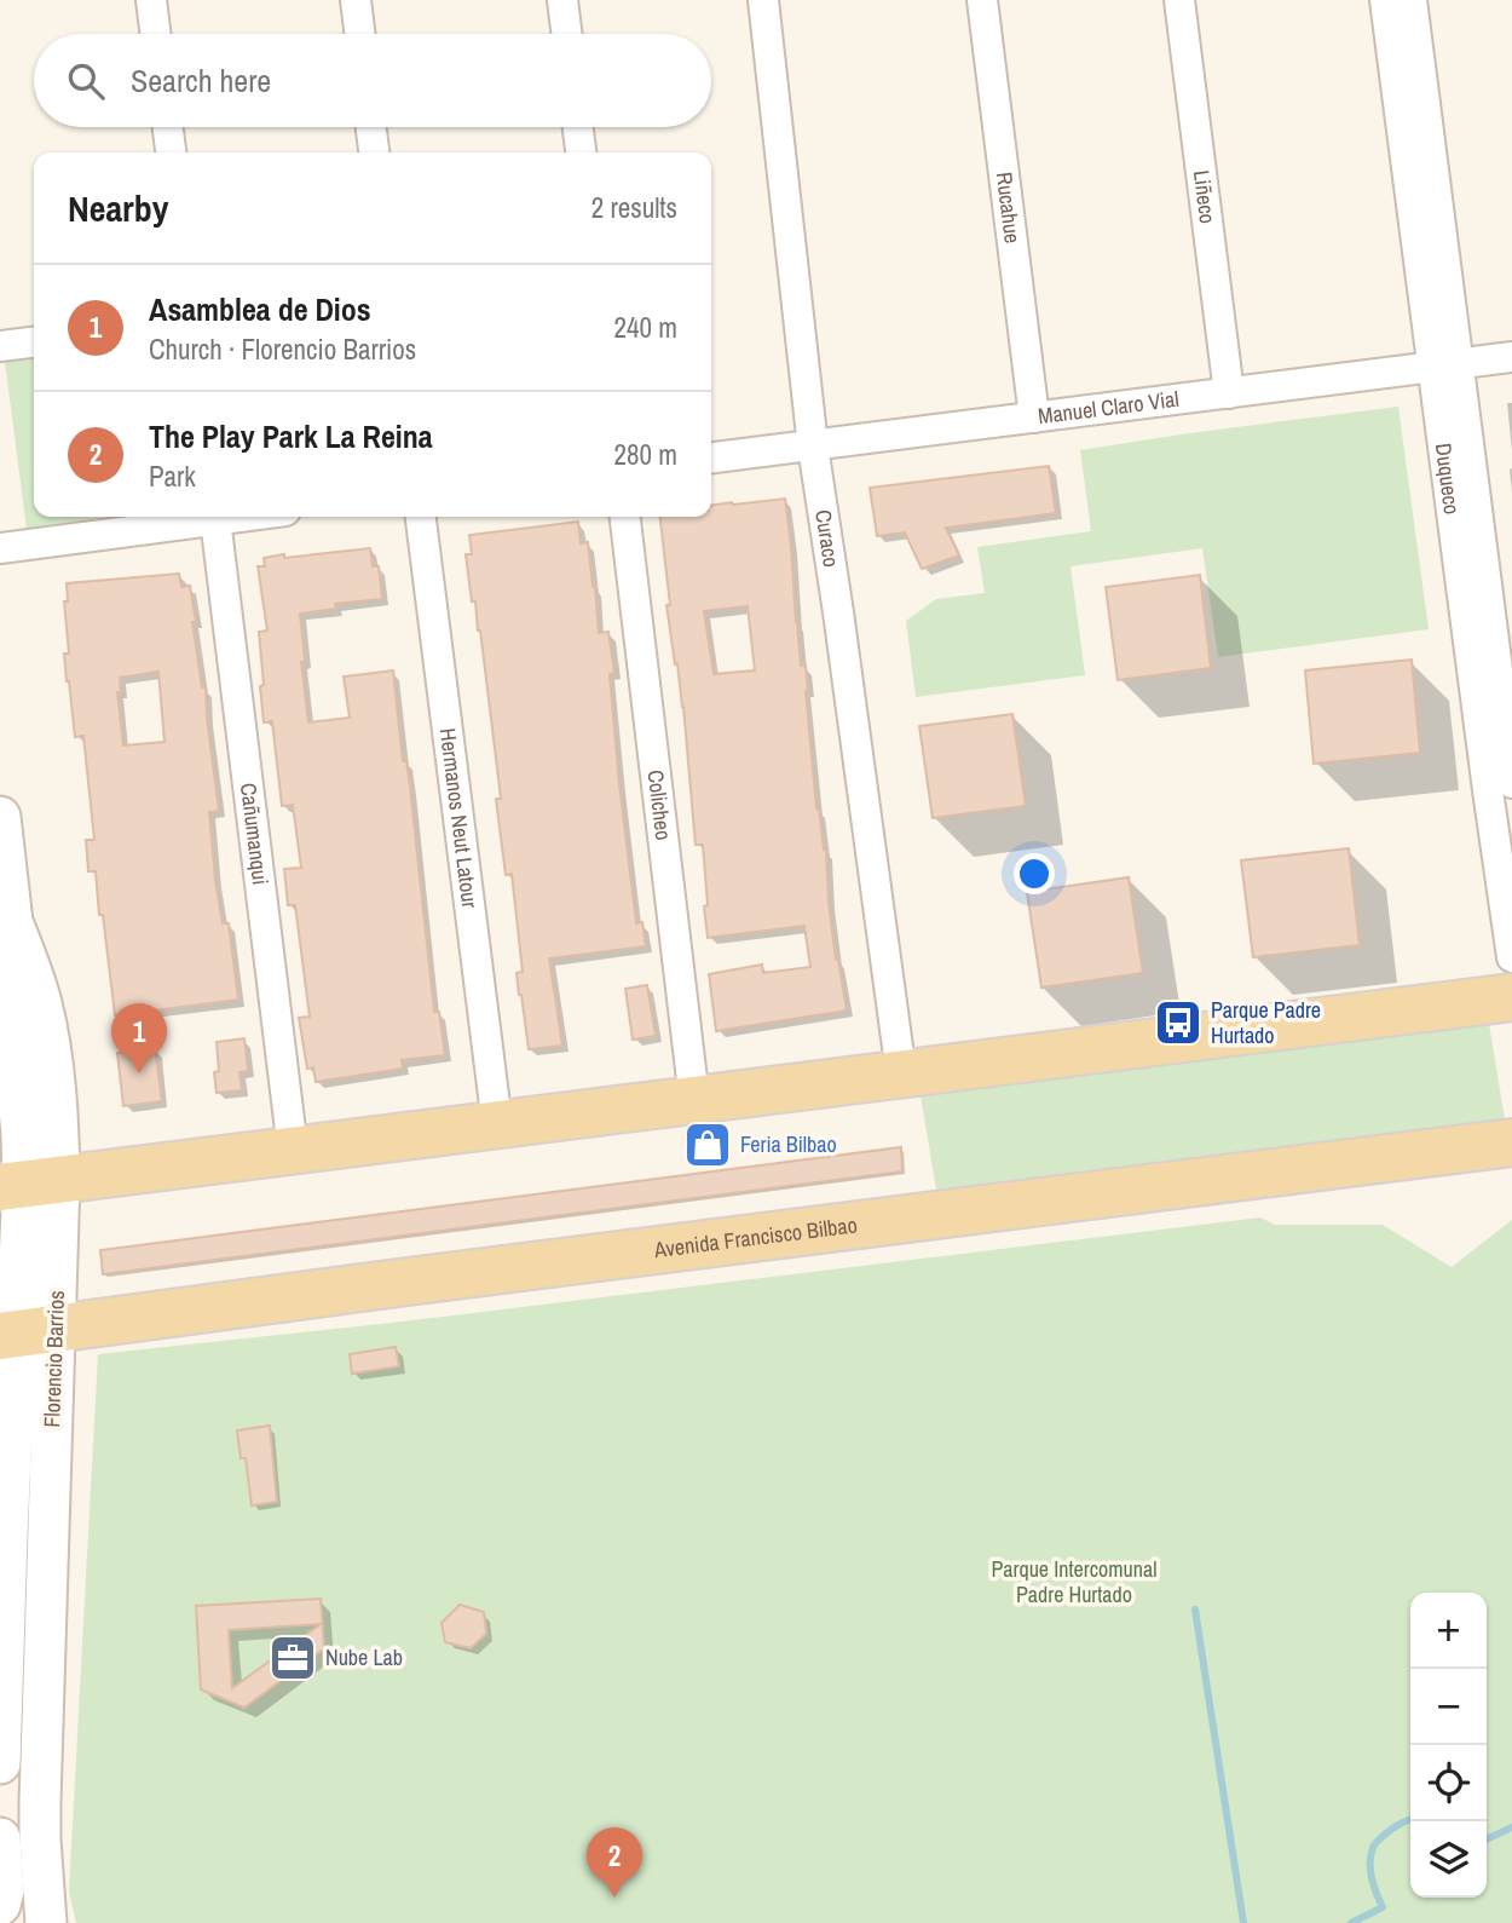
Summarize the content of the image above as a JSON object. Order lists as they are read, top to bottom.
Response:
{
  "streets": {
    "main road": ["Avenida Francisco Bilbao", "Florencio Barrios"],
    "street": [
      "Liñeco",
      "Rucahue",
      "Manuel Claro Vial",
      "Duqueco",
      "Curaco",
      "Colicheo",
      "Hermanos Neut Latour",
      "Cañumanqui"
    ]
  },
  "crossings": [
    ["Liñeco", "Manuel Claro Vial"],
    ["Rucahue", "Manuel Claro Vial"],
    ["Manuel Claro Vial", "Duqueco"],
    ["Manuel Claro Vial", "Curaco"],
    ["Avenida Francisco Bilbao", "Florencio Barrios"]
  ],
  "parks": ["Parque Intercomunal Padre Hurtado"],
  "places": {
    "bus stop": ["Parque Padre Hurtado"],
    "shop": ["Feria Bilbao"],
    "office": ["Nube Lab"]
  },
  "page": {
    "search": "Search here",
    "heading": ["Nearby", "2 results"],
    "list": [
      {
        "mark": "1",
        "name": "Asamblea de Dios",
        "note": "Church · Florencio Barrios",
        "value": "240 m"
      },
      {
        "mark": "2",
        "name": "The Play Park La Reina",
        "note": "Park",
        "value": "280 m"
      }
    ],
    "pins": ["1", "2"],
    "map_buttons": ["+", "−"]
  }
}
